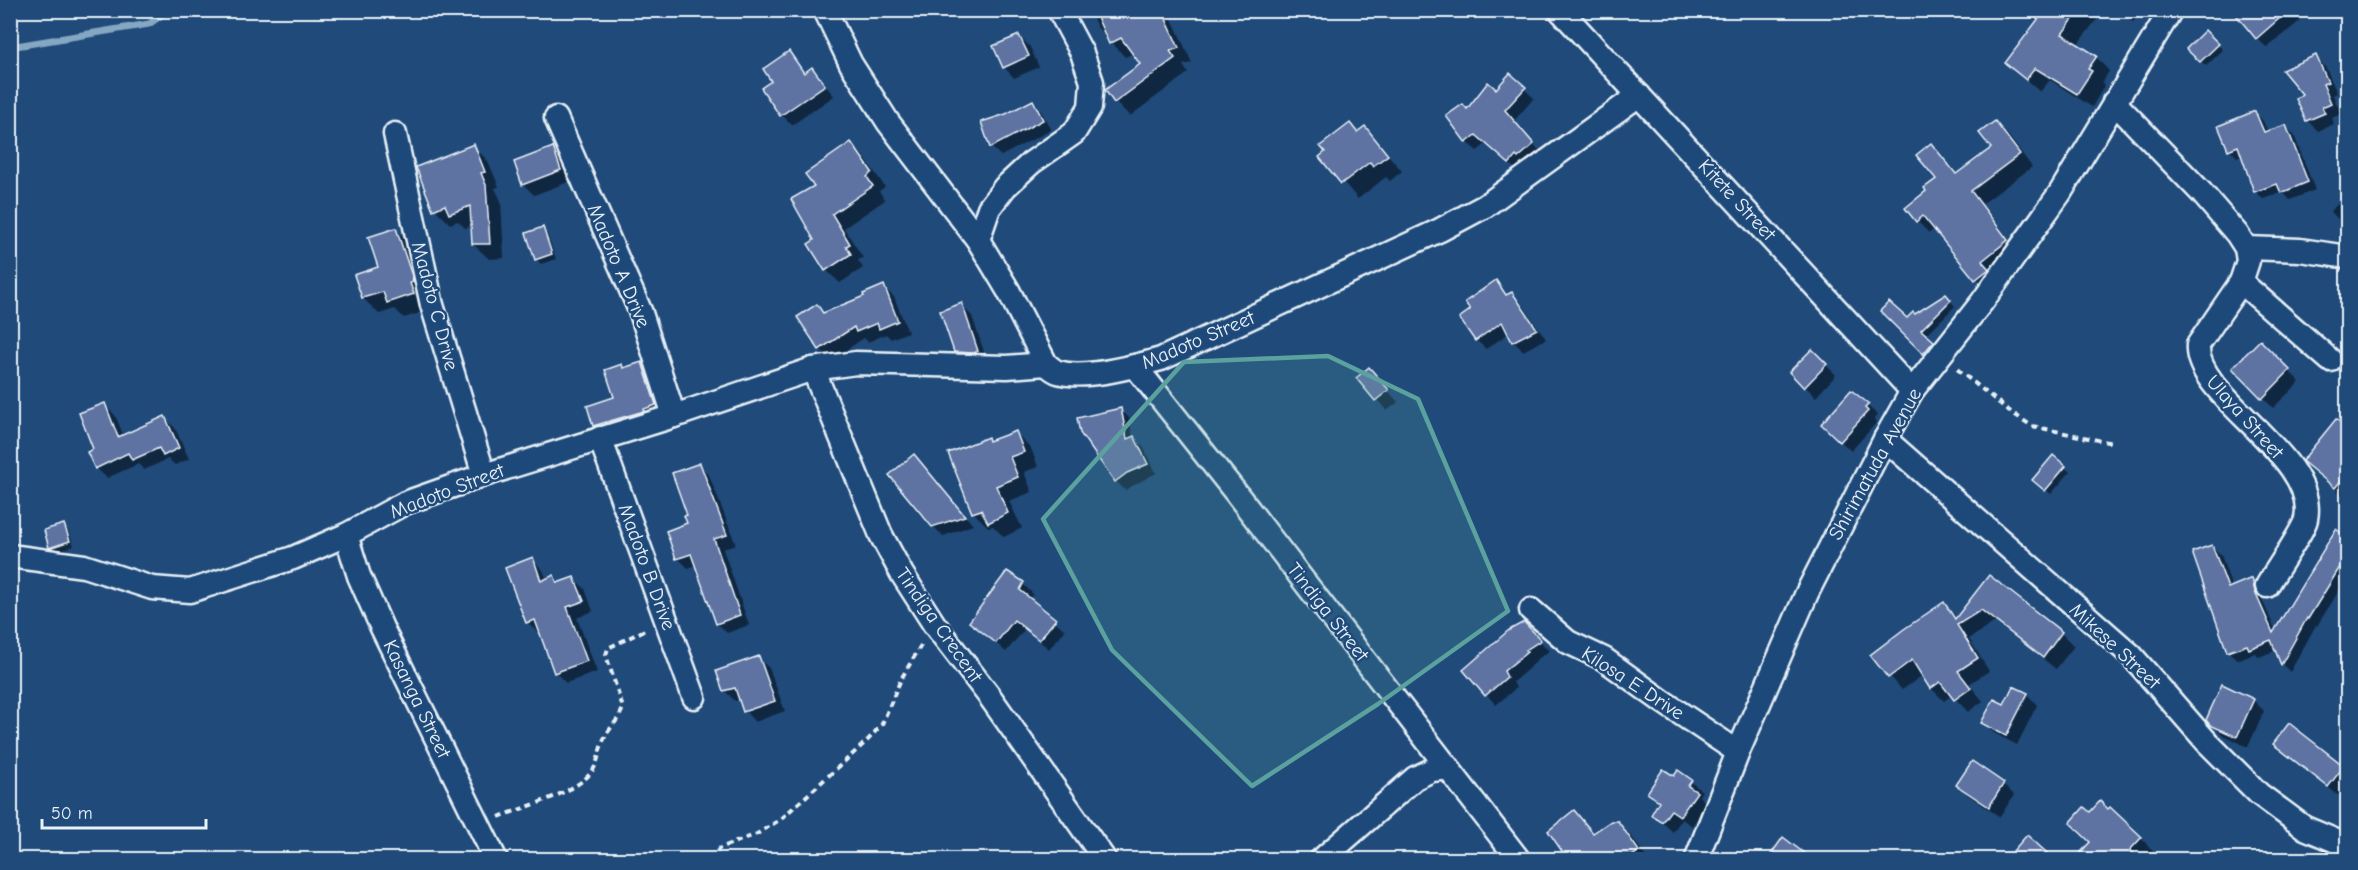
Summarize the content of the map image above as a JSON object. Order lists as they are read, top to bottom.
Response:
{
  "streets": {
    "street": [
      "Kitete Street",
      "Madoto A Drive",
      "Madoto C Drive",
      "Madoto Street",
      "Ulaya Street",
      "Shirimatuda Avenue",
      "Madoto B Drive",
      "Tindiga Street",
      "Tindiga Crecent",
      "Mikese Street",
      "Kilosa E Drive",
      "Kasanga Street"
    ]
  },
  "crossings": [
    ["Kitete Street", "Madoto Street"],
    ["Kitete Street", "Shirimatuda Avenue"],
    ["Madoto A Drive", "Madoto Street"],
    ["Madoto C Drive", "Madoto Street"],
    ["Madoto Street", "Madoto B Drive"],
    ["Madoto Street", "Tindiga Street"],
    ["Madoto Street", "Tindiga Crecent"],
    ["Madoto Street", "Kasanga Street"],
    ["Shirimatuda Avenue", "Mikese Street"],
    ["Shirimatuda Avenue", "Kilosa E Drive"]
  ],
  "scale_bar": "50 m"
}
